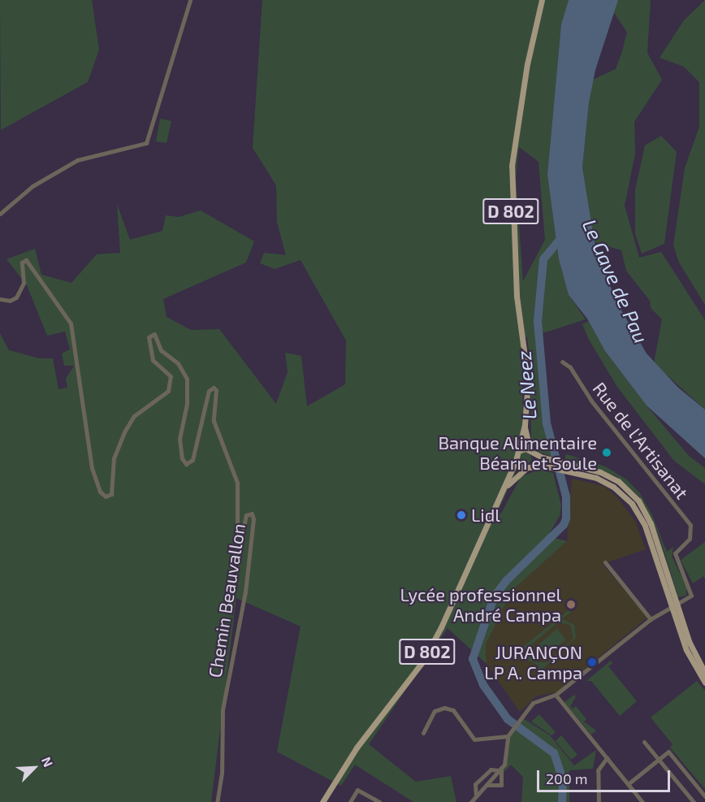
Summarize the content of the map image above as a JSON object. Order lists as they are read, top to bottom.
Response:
{
  "streets": {
    "main road": ["D 802"],
    "street": ["Rue de l'Artisanat", "Chemin Beauvallon"]
  },
  "water": ["Le Gave de Pau", "Le Neez"],
  "places": [
    "Banque Alimentaire Béarn et Soule",
    "Lidl",
    "Lycée professionnel André Campa",
    "JURANÇON LP A. Campa"
  ],
  "scale_bar": "200 m",
  "north": "top right"
}
